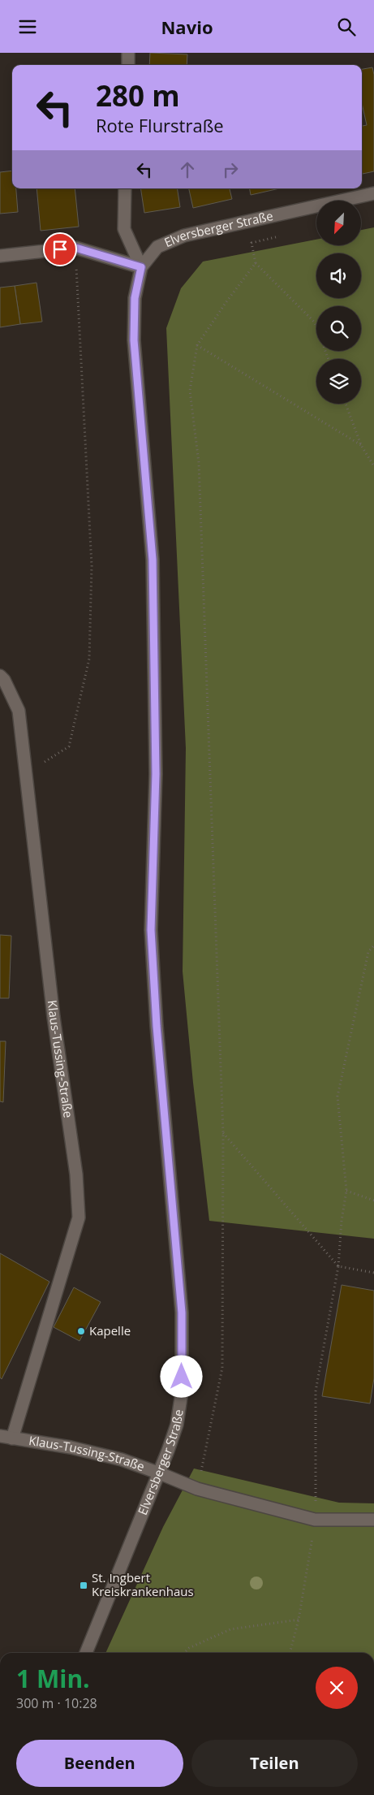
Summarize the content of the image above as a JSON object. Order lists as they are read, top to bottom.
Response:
{
  "streets": {
    "main road": ["Elversberger Straße", "Klaus-Tussing-Straße"]
  },
  "crossings": [
    ["Elversberger Straße", "Klaus-Tussing-Straße"]
  ],
  "places": {
    "other": ["Kapelle"],
    "transit": ["St. Ingbert Kreiskrankenhaus"]
  },
  "north": "bottom left",
  "page": {
    "header": "Navio",
    "turn": ["280 m", "Rote Flurstraße"],
    "heading": ["1 Min.", "300 m · 10:28"],
    "buttons": ["Beenden", "Teilen"]
  }
}
